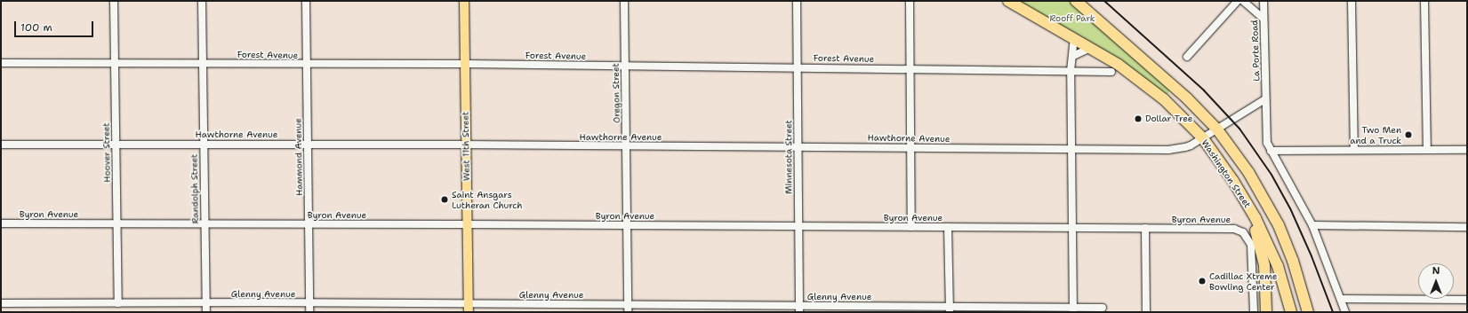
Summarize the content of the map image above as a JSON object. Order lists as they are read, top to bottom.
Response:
{
  "streets": {
    "highway": ["Washington Street"],
    "main road": ["West 11th Street"],
    "street": [
      "La Porte Road",
      "Forest Avenue",
      "Oregon Street",
      "Hawthorne Avenue",
      "Hoover Street",
      "Hammond Avenue",
      "Minnesota Street",
      "Randolph Street",
      "Byron Avenue",
      "Glenny Avenue"
    ]
  },
  "crossings": [
    ["La Porte Road", "Hawthorne Avenue"],
    ["Forest Avenue", "Oregon Street"],
    ["Forest Avenue", "West 11th Street"],
    ["Forest Avenue", "Hoover Street"],
    ["Forest Avenue", "Hammond Avenue"],
    ["Forest Avenue", "Minnesota Street"],
    ["Forest Avenue", "Randolph Street"],
    ["Oregon Street", "Hawthorne Avenue"],
    ["Oregon Street", "Byron Avenue"],
    ["Oregon Street", "Glenny Avenue"],
    ["Hawthorne Avenue", "West 11th Street"],
    ["Hawthorne Avenue", "Hoover Street"],
    ["Hawthorne Avenue", "Hammond Avenue"],
    ["Hawthorne Avenue", "Minnesota Street"],
    ["Hawthorne Avenue", "Washington Street"],
    ["Hawthorne Avenue", "Randolph Street"],
    ["West 11th Street", "Byron Avenue"],
    ["West 11th Street", "Glenny Avenue"],
    ["Hoover Street", "Byron Avenue"],
    ["Hoover Street", "Glenny Avenue"],
    ["Hammond Avenue", "Byron Avenue"],
    ["Hammond Avenue", "Glenny Avenue"],
    ["Minnesota Street", "Byron Avenue"],
    ["Minnesota Street", "Glenny Avenue"],
    ["Randolph Street", "Byron Avenue"],
    ["Randolph Street", "Glenny Avenue"]
  ],
  "parks": ["Rooff Park"],
  "places": [
    "Dollar Tree",
    "Two Men and a Truck",
    "Saint Ansgars Lutheran Church",
    "Cadillac Xtreme Bowling Center"
  ],
  "scale_bar": "100 m",
  "north": "top"
}
